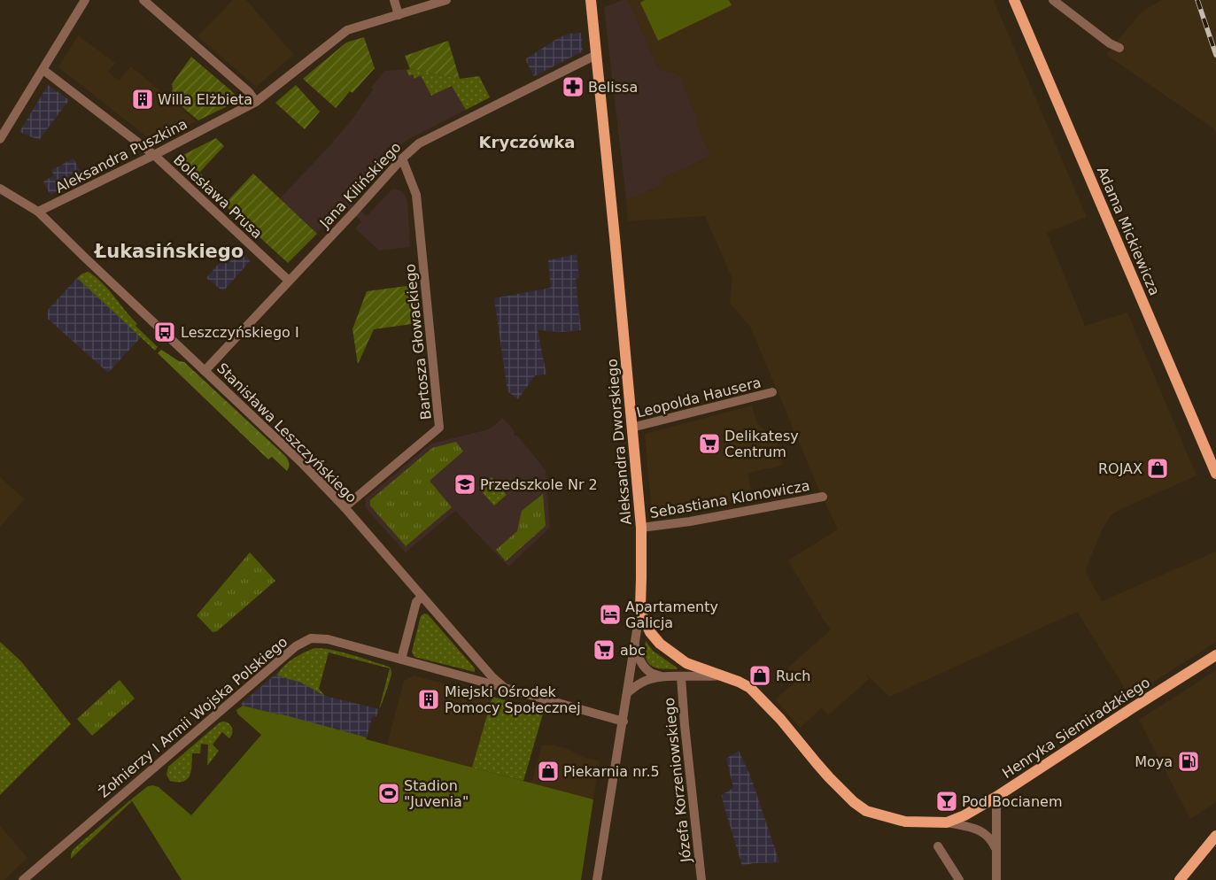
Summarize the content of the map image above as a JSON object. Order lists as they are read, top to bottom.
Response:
{
  "streets": {
    "main road": ["Adama Mickiewicza", "Aleksandra Dworskiego", "Henryka Siemiradzkiego"],
    "street": [
      "Aleksandra Puszkina",
      "Jana Kilińskiego",
      "Bolesława Prusa",
      "Bartosza Głowackiego",
      "Leopolda Hausera",
      "Stanisława Leszczyńskiego",
      "Sebastiana Klonowicza",
      "Żołnierzy I Armii Wojska Polskiego",
      "Józefa Korzeniowskiego"
    ]
  },
  "crossings": [
    ["Aleksandra Puszkina", "Bolesława Prusa"],
    ["Aleksandra Puszkina", "Stanisława Leszczyńskiego"],
    ["Jana Kilińskiego", "Bolesława Prusa"],
    ["Jana Kilińskiego", "Bartosza Głowackiego"],
    ["Jana Kilińskiego", "Stanisława Leszczyńskiego"],
    ["Jana Kilińskiego", "Aleksandra Dworskiego"],
    ["Bartosza Głowackiego", "Stanisława Leszczyńskiego"],
    ["Leopolda Hausera", "Aleksandra Dworskiego"],
    ["Stanisława Leszczyńskiego", "Aleksandra Dworskiego"],
    ["Stanisława Leszczyńskiego", "Żołnierzy I Armii Wojska Polskiego"],
    ["Aleksandra Dworskiego", "Sebastiana Klonowicza"],
    ["Aleksandra Dworskiego", "Henryka Siemiradzkiego"]
  ],
  "districts": ["Kryczówka", "Łukasińskiego"],
  "places": {
    "pharmacy": ["Belissa"],
    "building": ["Willa Elżbieta", "Miejski Ośrodek Pomocy Społecznej"],
    "bus stop": ["Leszczyńskiego I"],
    "supermarket": ["Delikatesy Centrum", "abc"],
    "shop": ["ROJAX", "Ruch", "Piekarnia nr.5"],
    "school or university": ["Przedszkole Nr 2"],
    "hotel": ["Apartamenty Galicja"],
    "fuel station": ["Moya"],
    "sports": ["Stadion \"Juvenia\""],
    "bar": ["Pod Bocianem"]
  }
}
